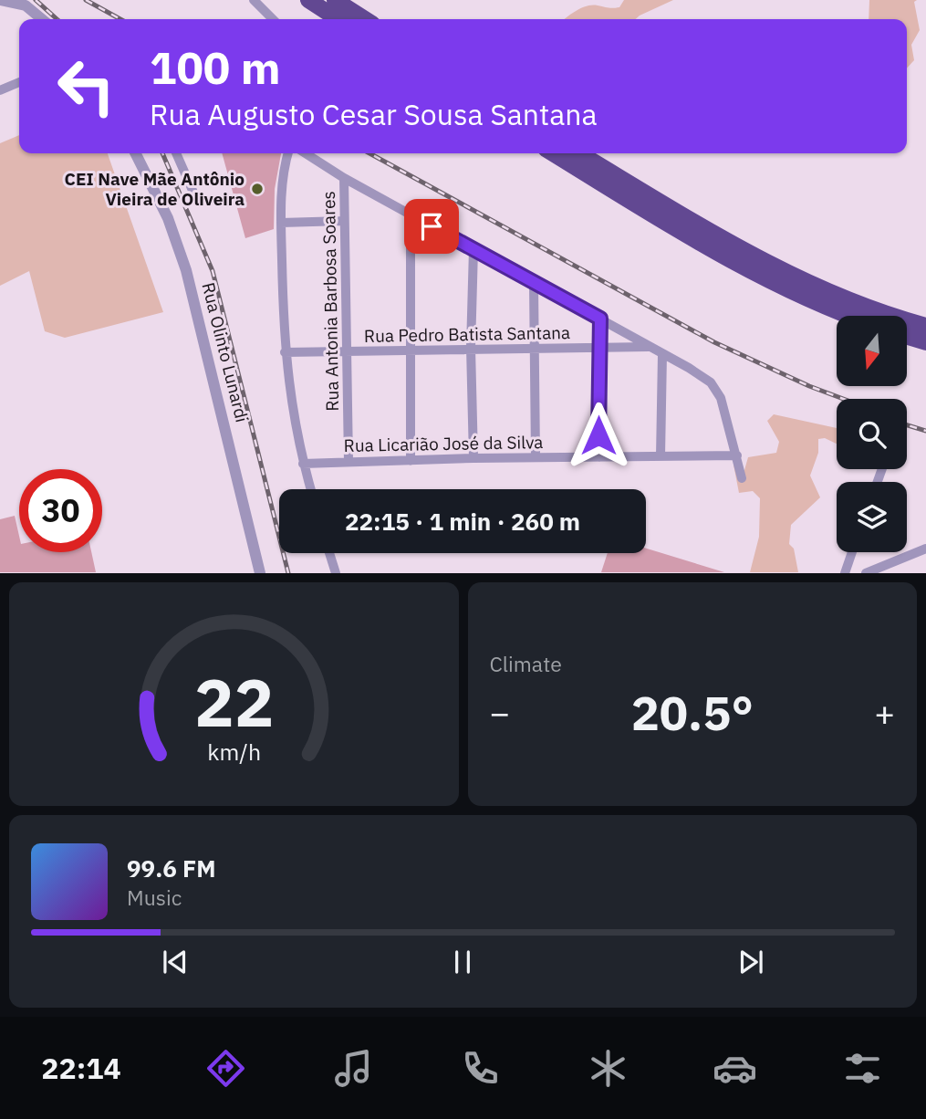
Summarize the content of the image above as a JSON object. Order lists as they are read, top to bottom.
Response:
{
  "streets": {
    "street": [
      "Rua Antonia Barbosa Soares",
      "Rua Pedro Batista Santana",
      "Rua Olinto Lunardi",
      "Rua Licarião José da Silva"
    ]
  },
  "crossings": [
    ["Rua Antonia Barbosa Soares", "Rua Pedro Batista Santana"],
    ["Rua Antonia Barbosa Soares", "Rua Licarião José da Silva"]
  ],
  "places": ["CEI Nave Mãe Antônio Vieira de Oliveira"],
  "north": "bottom",
  "page": {
    "turn": ["100 m", "Rua Augusto Cesar Sousa Santana"],
    "limit": "30",
    "trip": "22:15 · 1 min · 260 m",
    "tile": "Climate",
    "heat": ["−", "20.5°", "+"],
    "song": ["99.6 FM", "Music"],
    "tabs": "22:14",
    "gauge": ["22", "km/h"]
  }
}
